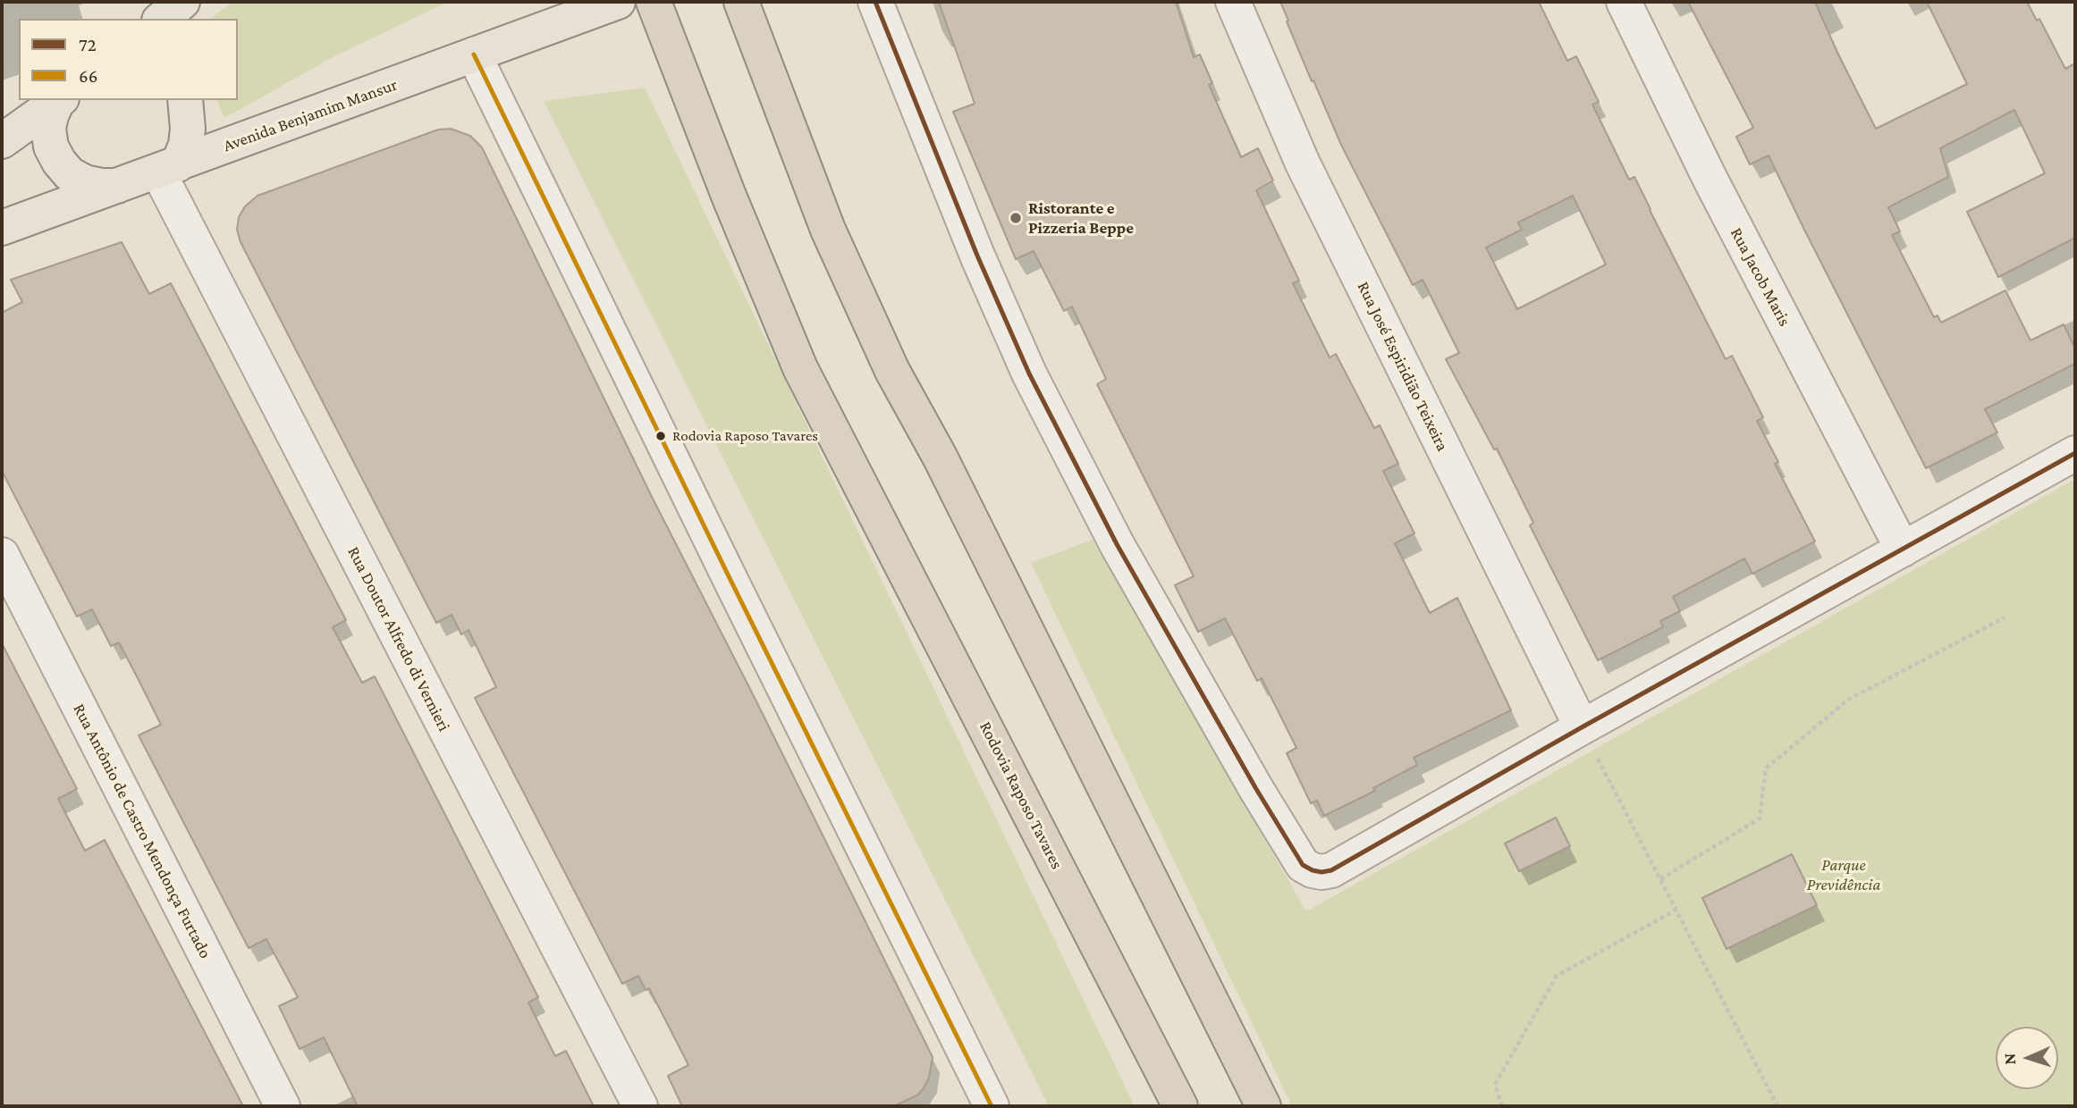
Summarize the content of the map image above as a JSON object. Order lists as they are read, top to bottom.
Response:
{
  "streets": {
    "highway": ["Rodovia Raposo Tavares"],
    "main road": ["Avenida Benjamim Mansur"],
    "street": [
      "Rua Jacob Maris",
      "Rua José Espiridião Teixeira",
      "Rua Doutor Alfredo di Vernieri",
      "Rua Antônio de Castro Mendonça Furtado"
    ]
  },
  "crossings": [
    ["Avenida Benjamim Mansur", "Rua Doutor Alfredo di Vernieri"]
  ],
  "parks": ["Parque Previdência"],
  "places": ["Ristorante e Pizzeria Beppe", "Rodovia Raposo Tavares"],
  "lines": ["transit line 72", "transit line 66"],
  "legend": ["72", "66"],
  "north": "left"
}
